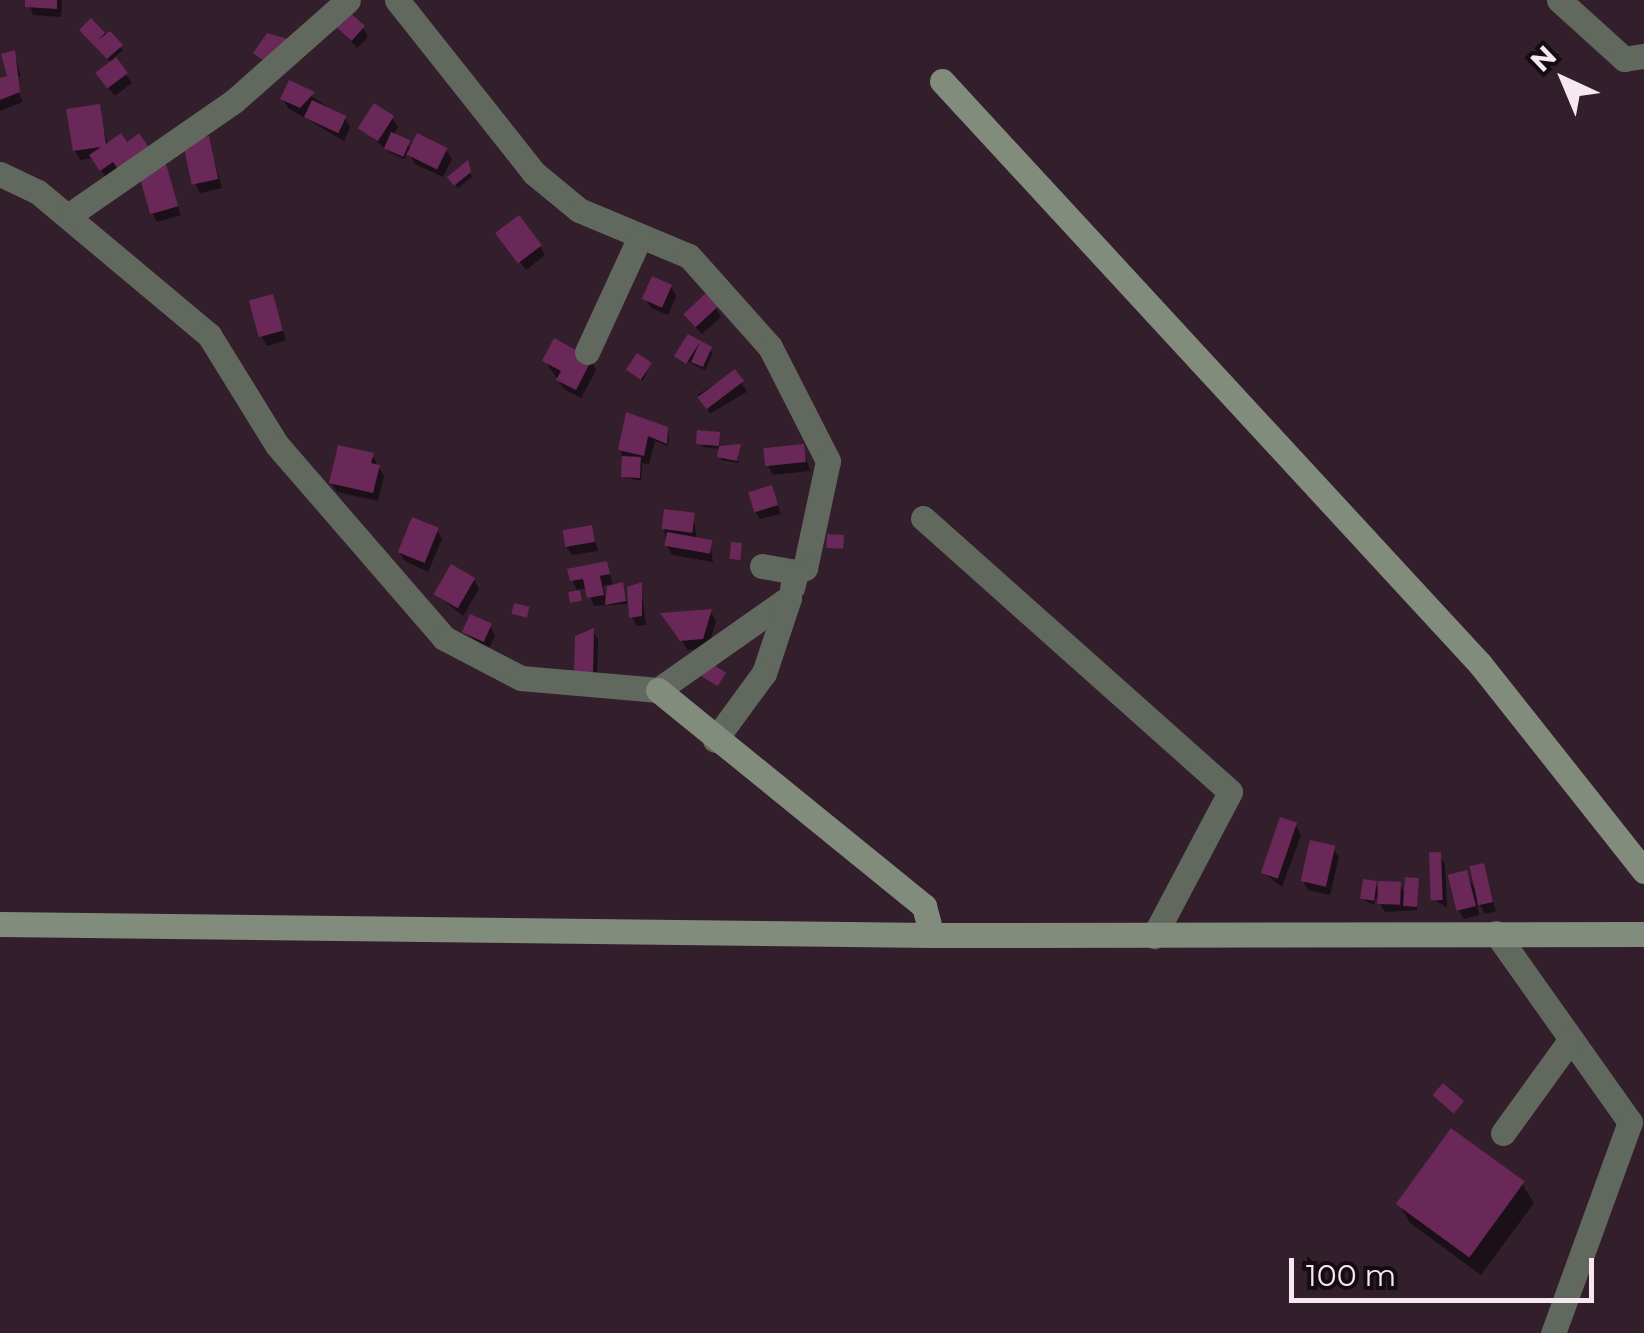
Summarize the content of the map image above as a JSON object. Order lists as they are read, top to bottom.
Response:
{
  "scale_bar": "100 m",
  "north": "top left"
}
